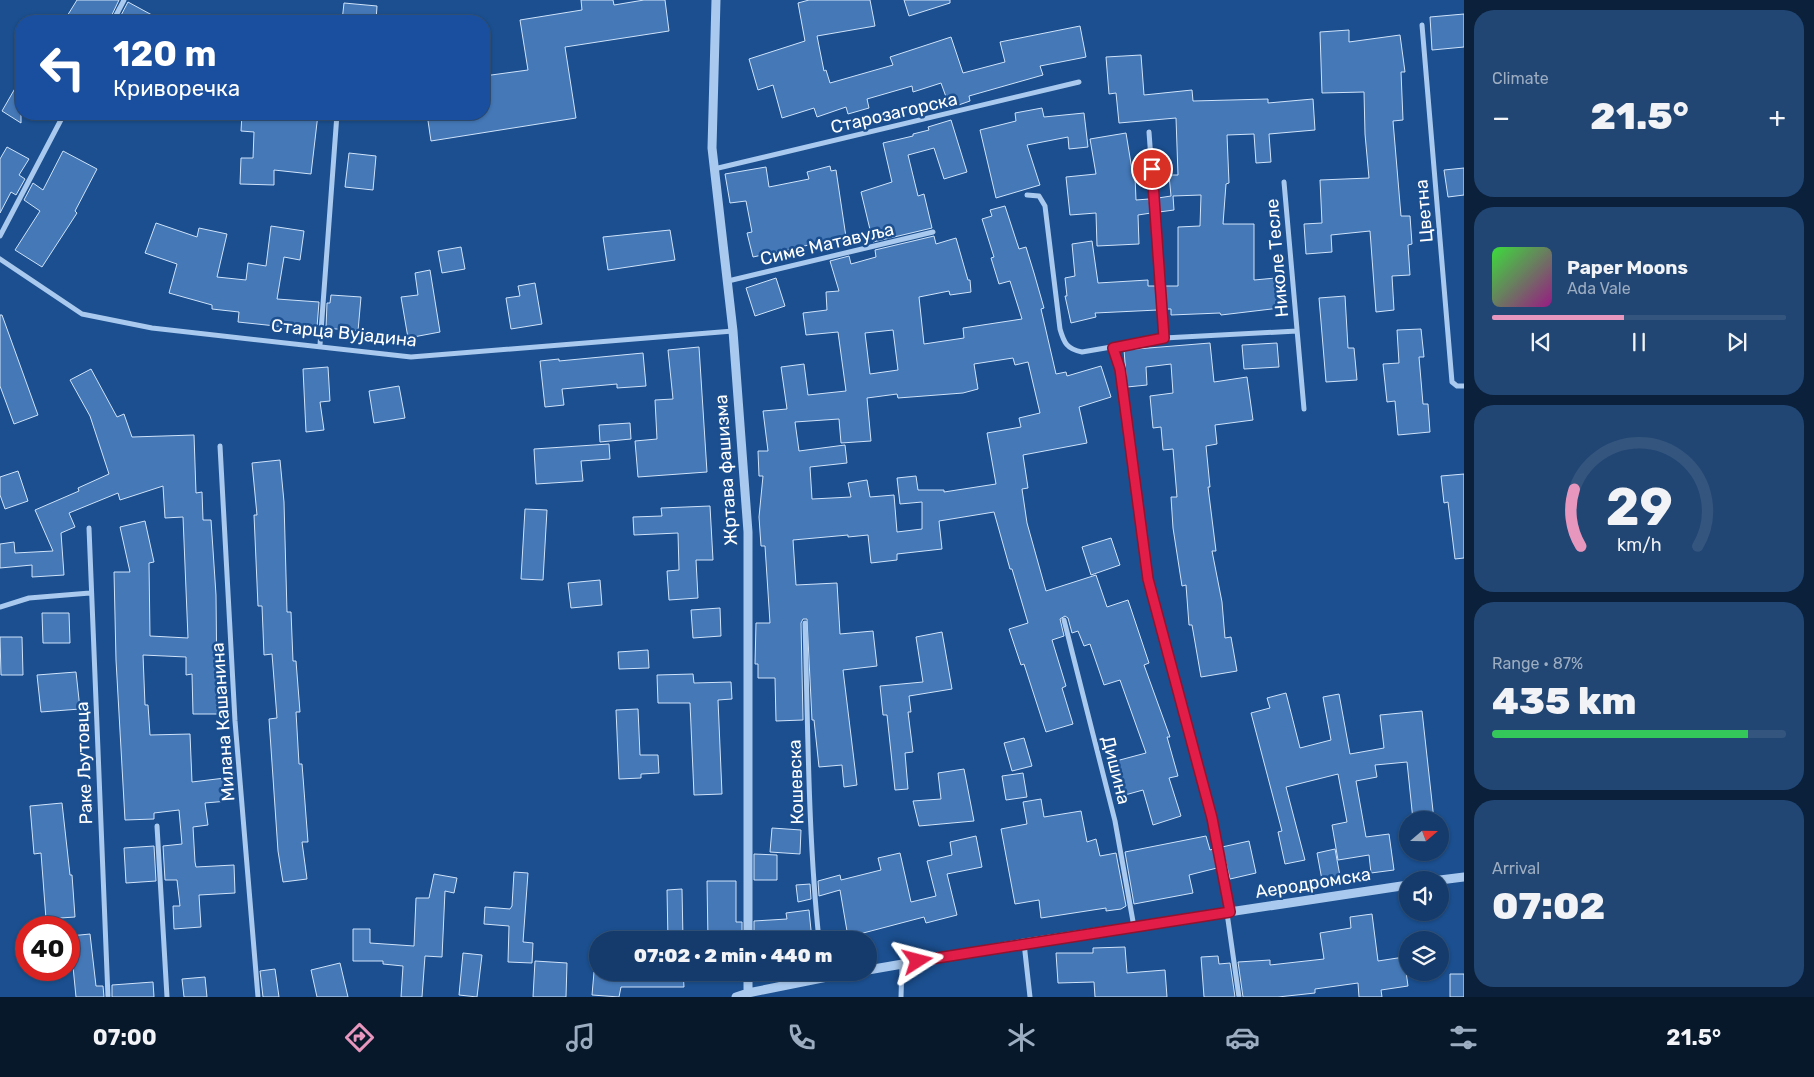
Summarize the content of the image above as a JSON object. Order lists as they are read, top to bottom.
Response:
{
  "streets": {
    "street": [
      "Старозагорска",
      "Цветна",
      "Симе Матавуља",
      "Николе Тесле",
      "Старца Вујадина",
      "Жртава фашизма",
      "Милана Кашанина",
      "Раке Љутовца",
      "Дишина",
      "Кошевска",
      "Аеродромска"
    ]
  },
  "crossings": [
    ["Старозагорска", "Жртава фашизма"],
    ["Симе Матавуља", "Жртава фашизма"],
    ["Старца Вујадина", "Жртава фашизма"],
    ["Дишина", "Аеродромска"]
  ],
  "north": "right",
  "page": {
    "tile": [
      "Climate",
      ["Range · 87%", "435 km"],
      ["Arrival", "07:02"]
    ],
    "turn": ["120 m", "Криворечка"],
    "heat": ["−", "21.5°", "+"],
    "song": ["Paper Moons", "Ada Vale"],
    "limit": "40",
    "trip": "07:02 · 2 min · 440 m",
    "tabs": ["07:00", "21.5°"],
    "gauge": ["29", "km/h"]
  }
}
